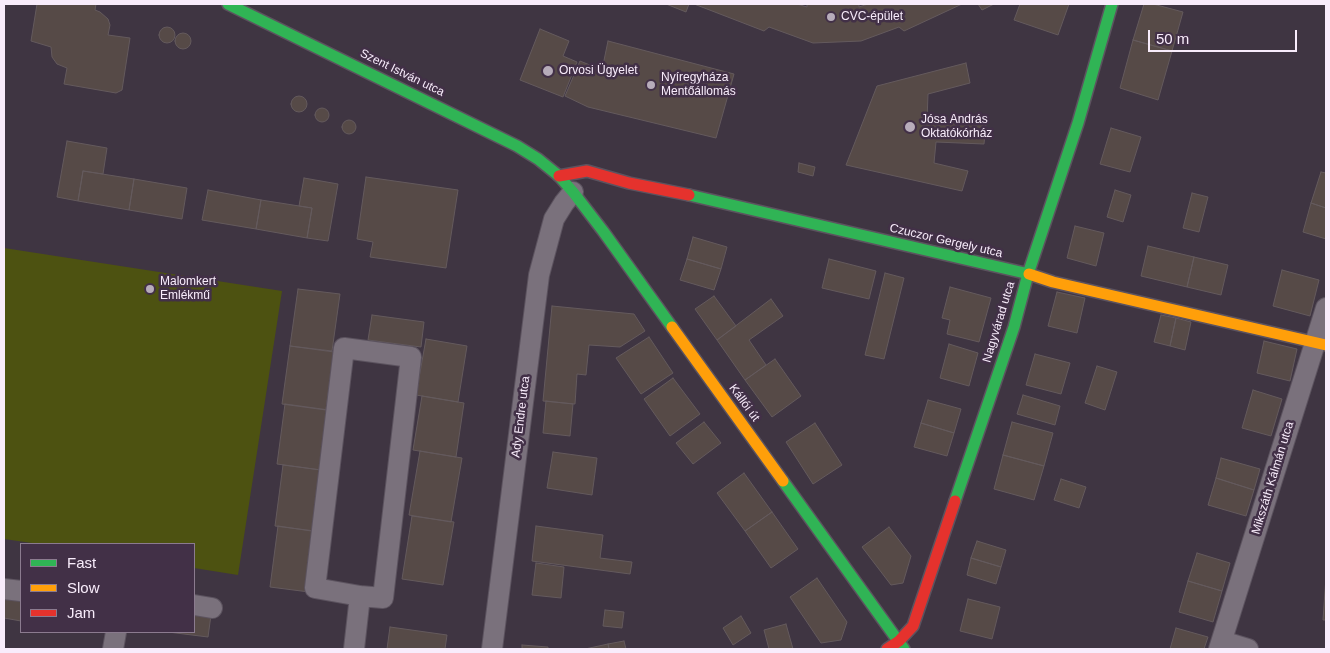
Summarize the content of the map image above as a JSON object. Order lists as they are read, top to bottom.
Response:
{
  "streets": {
    "street": [
      "Szent István utca",
      "Czuczor Gergely utca",
      "Nagyvárad utca",
      "Kállói út",
      "Ady Endre utca",
      "Mikszáth Kálmán utca"
    ]
  },
  "crossings": [
    ["Szent István utca", "Czuczor Gergely utca"],
    ["Szent István utca", "Kállói út"],
    ["Czuczor Gergely utca", "Nagyvárad utca"],
    ["Czuczor Gergely utca", "Kállói út"],
    ["Czuczor Gergely utca", "Mikszáth Kálmán utca"],
    ["Nagyvárad utca", "Kállói út"],
    ["Kállói út", "Ady Endre utca"]
  ],
  "places": [
    "CVC-épület",
    "Orvosi Ügyelet",
    "Nyíregyháza Mentőállomás",
    "Jósa András Oktatókórház",
    "Malomkert Emlékmű"
  ],
  "legend": ["Fast", "Slow", "Jam"],
  "scale_bar": "50 m"
}
